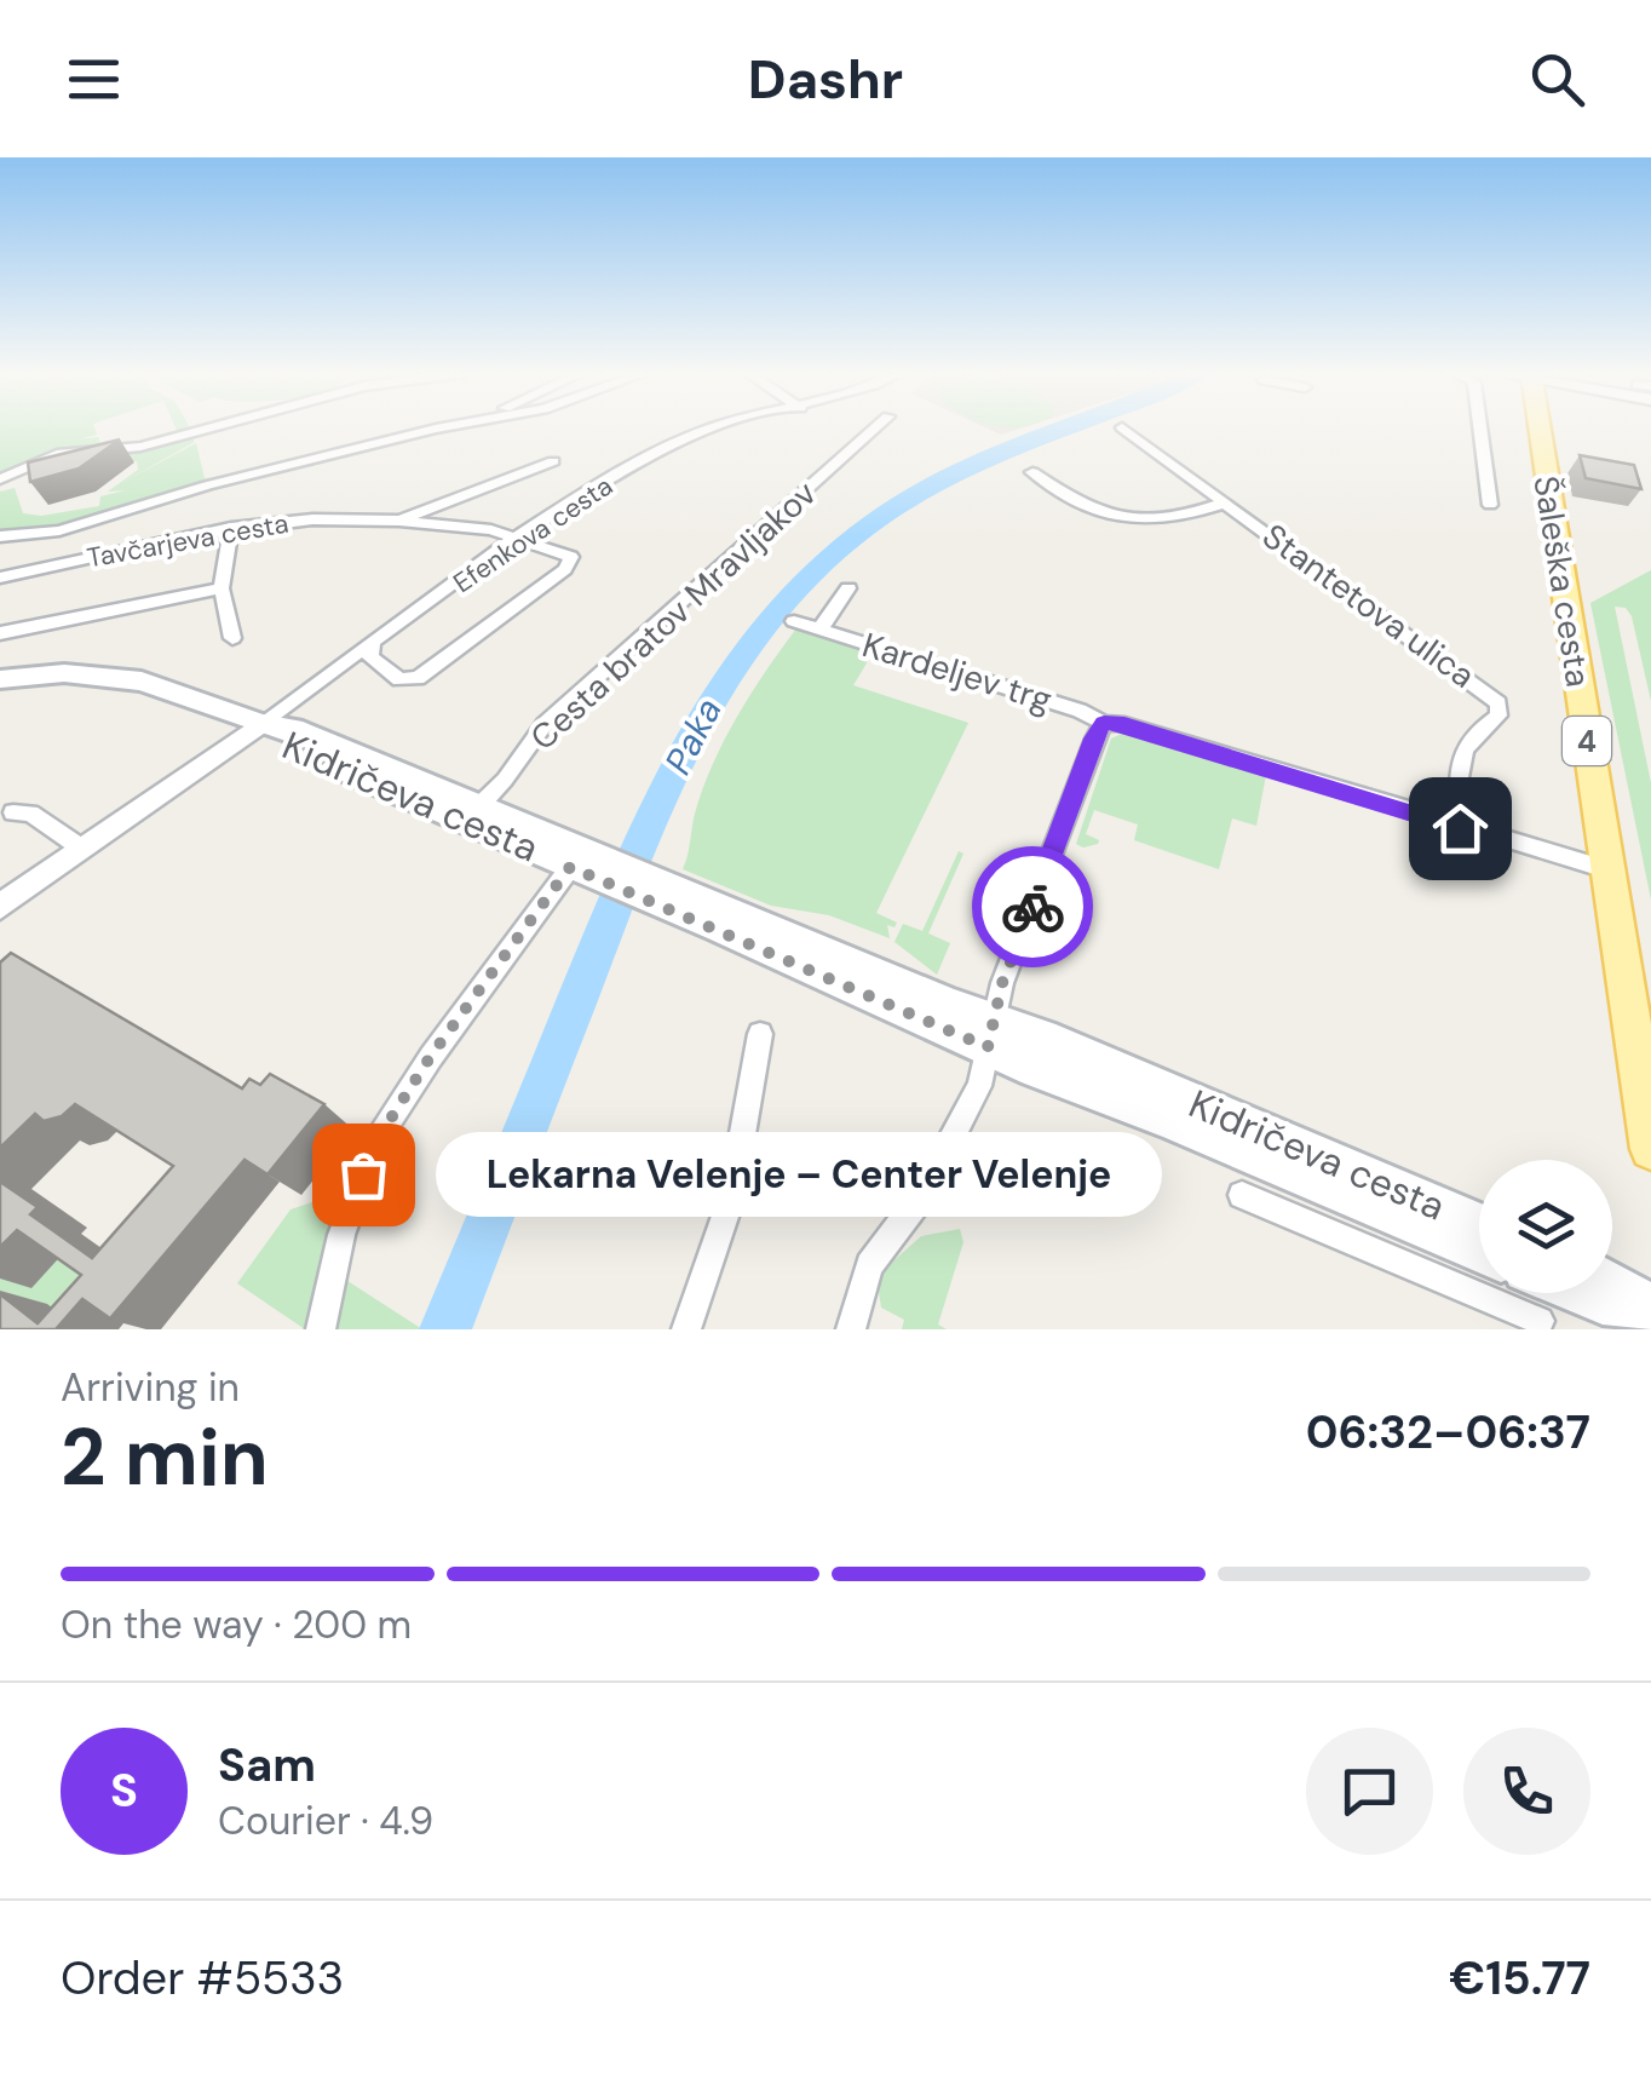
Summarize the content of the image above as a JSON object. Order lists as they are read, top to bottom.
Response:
{
  "streets": {
    "main road": ["Šaleška cesta", "4", "Kidričeva cesta"],
    "street": [
      "Efenkova cesta",
      "Tavčarjeva cesta",
      "Stantetova ulica",
      "Cesta bratov Mravljakov",
      "Kardeljev trg"
    ]
  },
  "crossings": [
    ["Efenkova cesta", "Tavčarjeva cesta"],
    ["Efenkova cesta", "Kidričeva cesta"],
    ["Šaleška cesta", "Kardeljev trg"],
    ["Stantetova ulica", "Kardeljev trg"],
    ["Cesta bratov Mravljakov", "Kidričeva cesta"]
  ],
  "water": ["Paka"],
  "places": ["Lekarna Velenje – Center Velenje"],
  "page": {
    "header": "Dashr",
    "bubble": "Lekarna Velenje – Center Velenje",
    "heading": ["2 min", "Arriving in", "06:32–06:37"],
    "panel": [
      "Sam",
      "Courier · 4.9",
      "Order #5533",
      "€15.77"
    ],
    "bar": "On the way · 200 m",
    "round": "S"
  }
}
